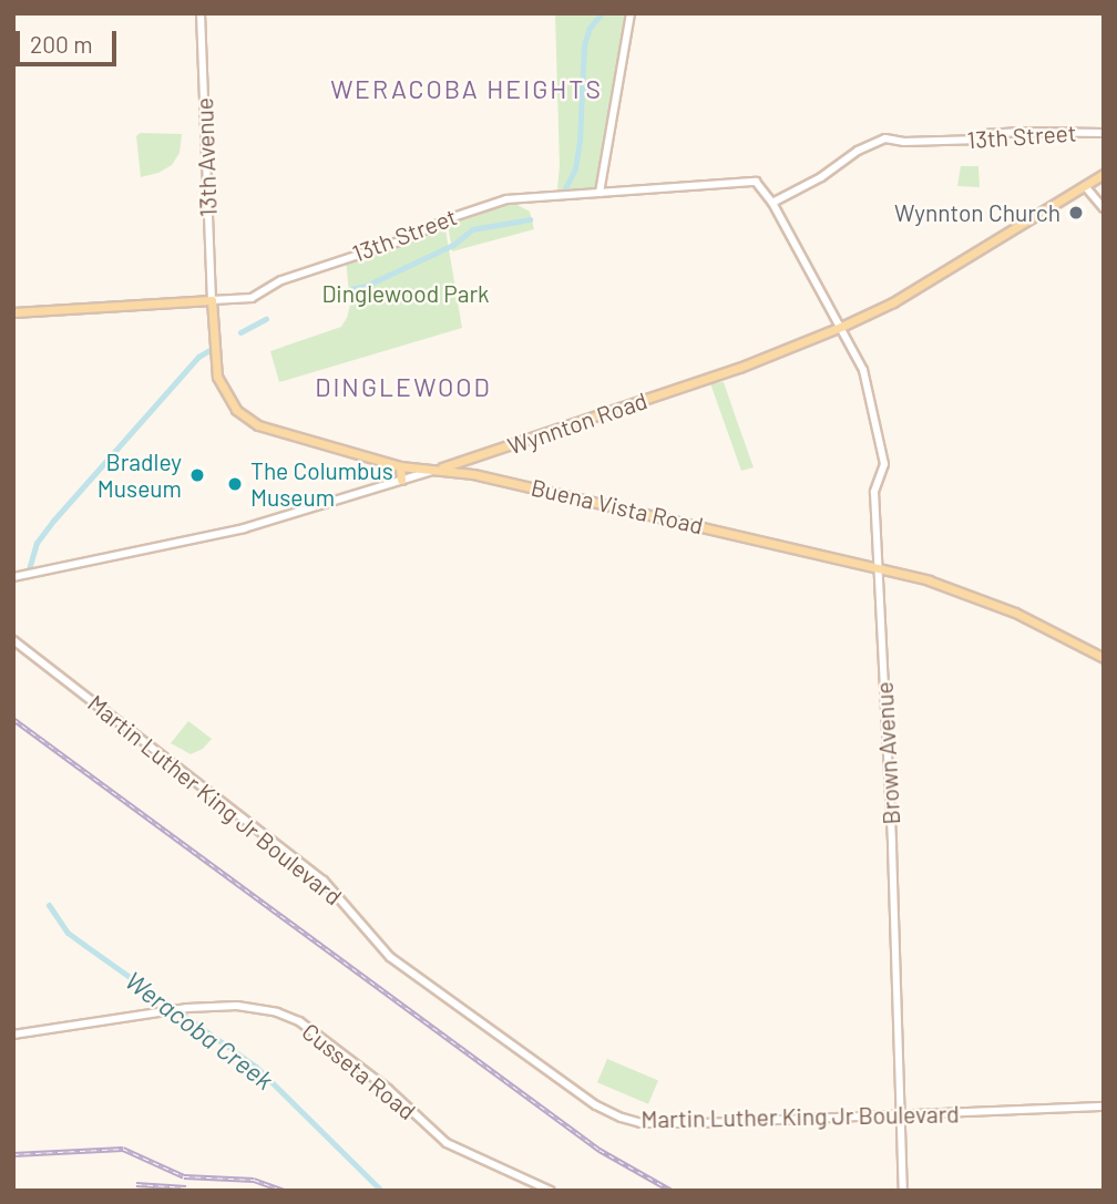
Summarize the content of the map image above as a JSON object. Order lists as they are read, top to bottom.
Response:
{
  "streets": {
    "main road": [
      "13th Street",
      "13th Avenue",
      "Wynnton Road",
      "Buena Vista Road",
      "Brown Avenue",
      "Martin Luther King Jr Boulevard",
      "Cusseta Road"
    ]
  },
  "crossings": [
    ["13th Street", "13th Avenue"],
    ["13th Street", "Buena Vista Road"],
    ["13th Street", "Brown Avenue"],
    ["13th Avenue", "Buena Vista Road"],
    ["Wynnton Road", "Buena Vista Road"],
    ["Wynnton Road", "Brown Avenue"],
    ["Buena Vista Road", "Brown Avenue"],
    ["Brown Avenue", "Martin Luther King Jr Boulevard"]
  ],
  "districts": ["WERACOBA HEIGHTS", "DINGLEWOOD"],
  "water": ["Weracoba Creek"],
  "parks": ["Dinglewood Park"],
  "places": ["Wynnton Church", "Bradley Museum", "The Columbus Museum"],
  "scale_bar": "200 m"
}
